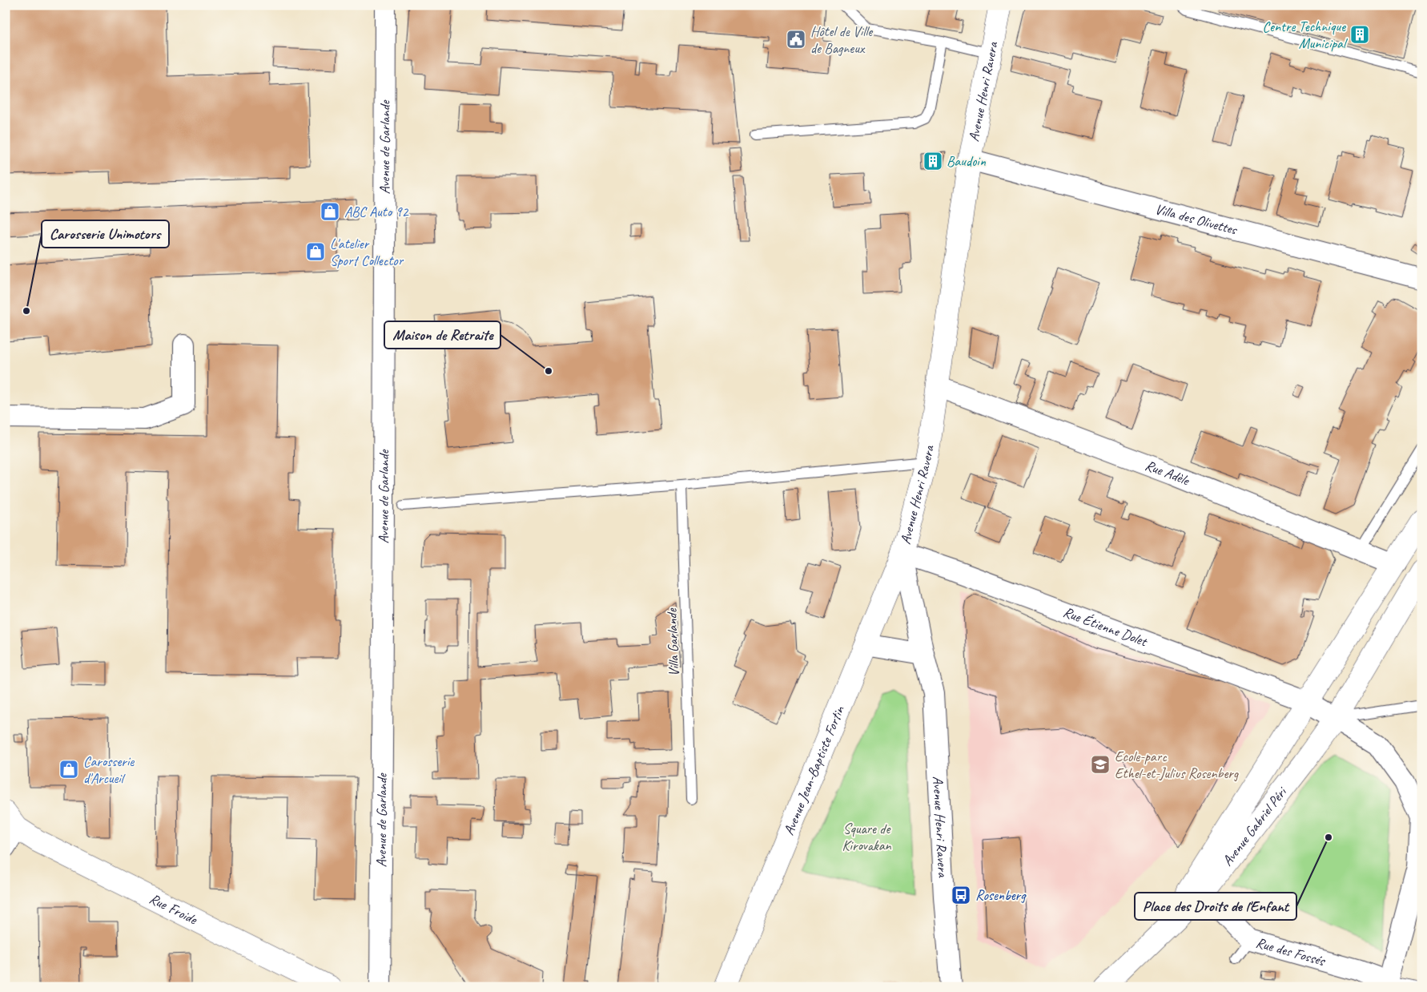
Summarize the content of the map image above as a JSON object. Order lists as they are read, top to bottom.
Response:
{
  "streets": {
    "street": [
      "Avenue Henri Ravera",
      "Avenue de Garlande",
      "Villa des Olivettes",
      "Rue Adèle",
      "Rue Étienne Dolet",
      "Avenue Jean-Baptiste Fortin",
      "Avenue Gabriel Péri",
      "Rue Froide",
      "Rue des Fossés"
    ],
    "lane": ["Villa Garlande"]
  },
  "crossings": [
    ["Avenue Henri Ravera", "Villa des Olivettes"],
    ["Avenue Henri Ravera", "Rue Adèle"],
    ["Avenue Henri Ravera", "Rue Étienne Dolet"],
    ["Avenue Henri Ravera", "Avenue Jean-Baptiste Fortin"],
    ["Rue Adèle", "Avenue Gabriel Péri"],
    ["Rue Étienne Dolet", "Avenue Jean-Baptiste Fortin"],
    ["Rue Étienne Dolet", "Avenue Gabriel Péri"],
    ["Avenue Gabriel Péri", "Rue des Fossés"]
  ],
  "parks": ["Square de Kirovakan"],
  "places": {
    "building": ["Centre Technique Municipal", "Baudoin"],
    "public building": ["Hôtel de Ville de Bagneux"],
    "shop": ["ABC Auto 92", "L'atelier Sport Collector", "Carosserie d'Arcueil"],
    "other": ["Carosserie Unimotors", "Maison de Retraite", "Place des Droits de l'Enfant"],
    "school or university": ["Ecole-parc Ethel-et-Julius Rosenberg"],
    "bus stop": ["Rosenberg"]
  }
}
